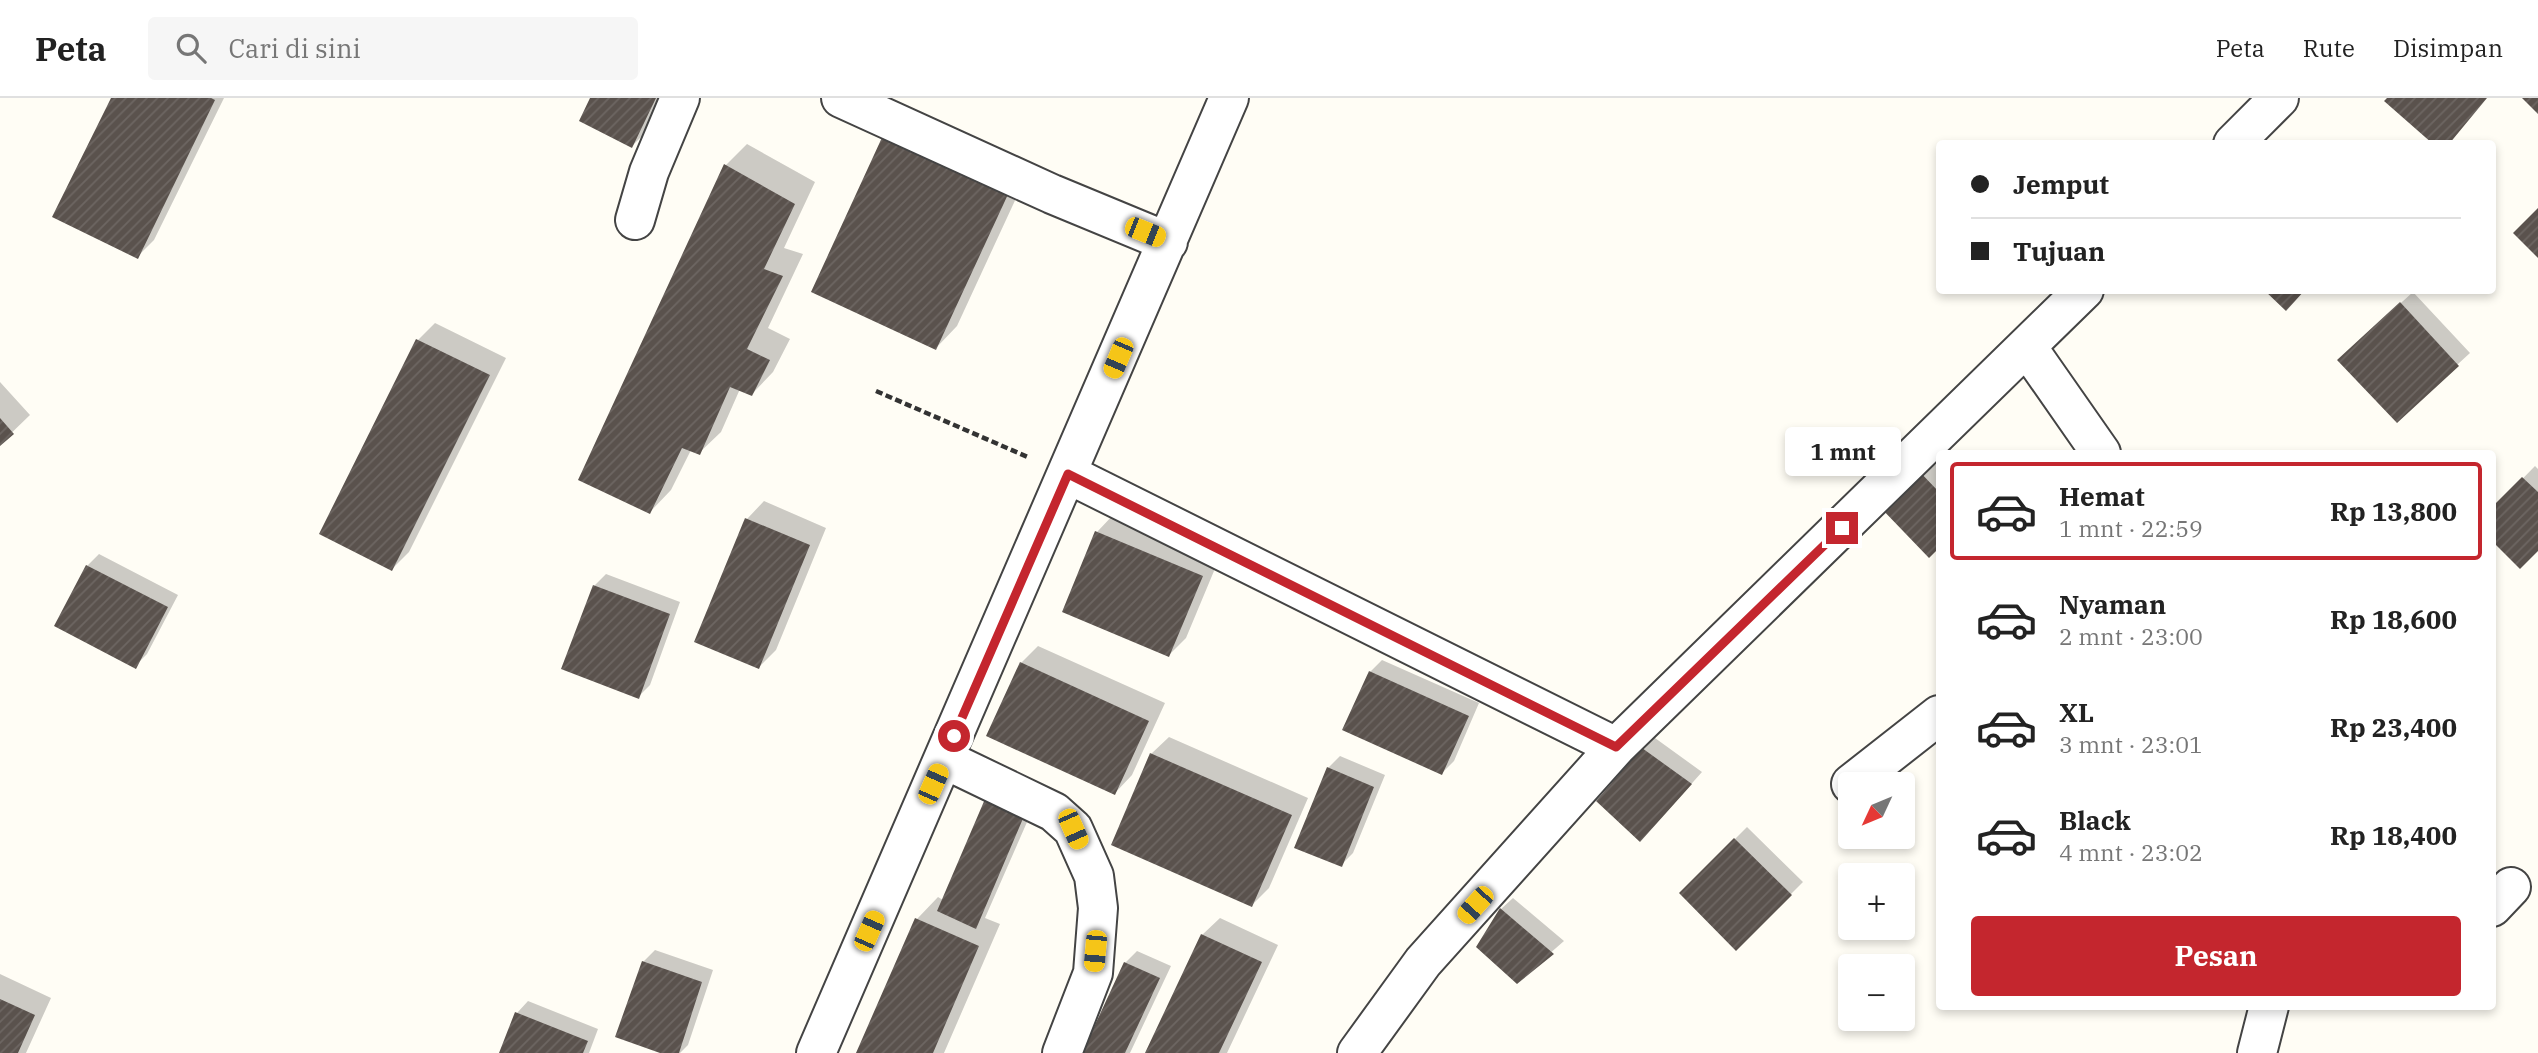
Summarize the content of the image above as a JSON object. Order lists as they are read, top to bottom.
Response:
{
  "north": "bottom left",
  "page": {
    "header": "Peta",
    "search": "Cari di sini",
    "nav": ["Peta", "Rute", "Disimpan"],
    "banner": ["Jemput", "Tujuan"],
    "bubble": "1 mnt",
    "list": [
      {
        "name": "Hemat",
        "note": "1 mnt · 22:59",
        "value": "Rp 13,800"
      },
      {
        "name": "Nyaman",
        "note": "2 mnt · 23:00",
        "value": "Rp 18,600"
      },
      {
        "name": "XL",
        "note": "3 mnt · 23:01",
        "value": "Rp 23,400"
      },
      {
        "name": "Black",
        "note": "4 mnt · 23:02",
        "value": "Rp 18,400"
      }
    ],
    "map_buttons": ["+", "−"],
    "buttons": "Pesan"
  }
}
